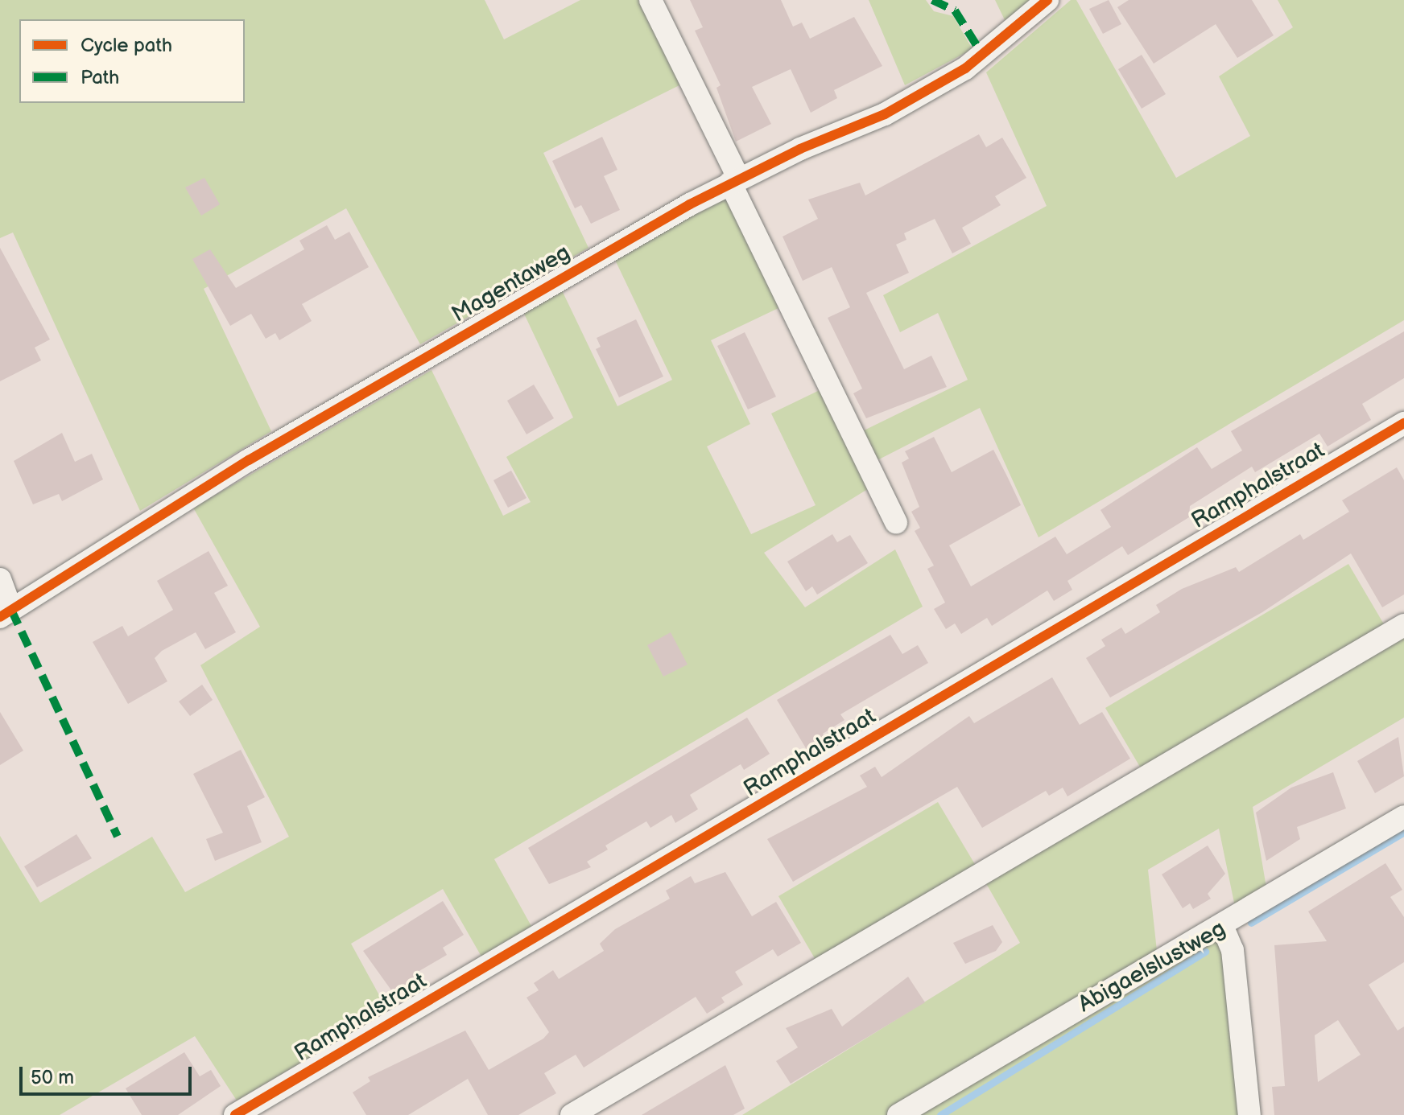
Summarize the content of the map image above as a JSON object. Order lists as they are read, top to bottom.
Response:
{
  "streets": {
    "street": ["Magentaweg", "Ramphalstraat", "Abigaelslustweg"]
  },
  "legend": ["Cycle path", "Path"],
  "scale_bar": "50 m"
}
